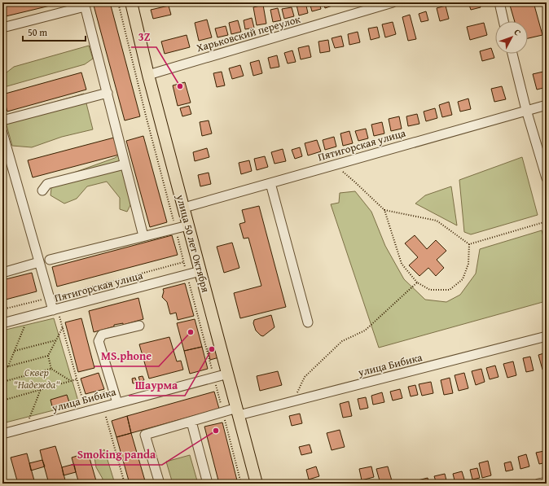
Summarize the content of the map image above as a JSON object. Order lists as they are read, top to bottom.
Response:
{
  "streets": {
    "main road": ["улица 50 лет Октября"],
    "street": ["Харьковский переулок", "Пятигорская улица", "улица Бибика"]
  },
  "crossings": [
    ["Харьковский переулок", "улица 50 лет Октября"],
    ["Пятигорская улица", "улица 50 лет Октября"],
    ["улица 50 лет Октября", "улица Бибика"]
  ],
  "parks": ["Сквер \"Надежда\""],
  "places": [
    "3Z",
    "MS.phone",
    "Шаурма",
    "Smoking panda"
  ],
  "scale_bar": "50 m",
  "north": "top right"
}
